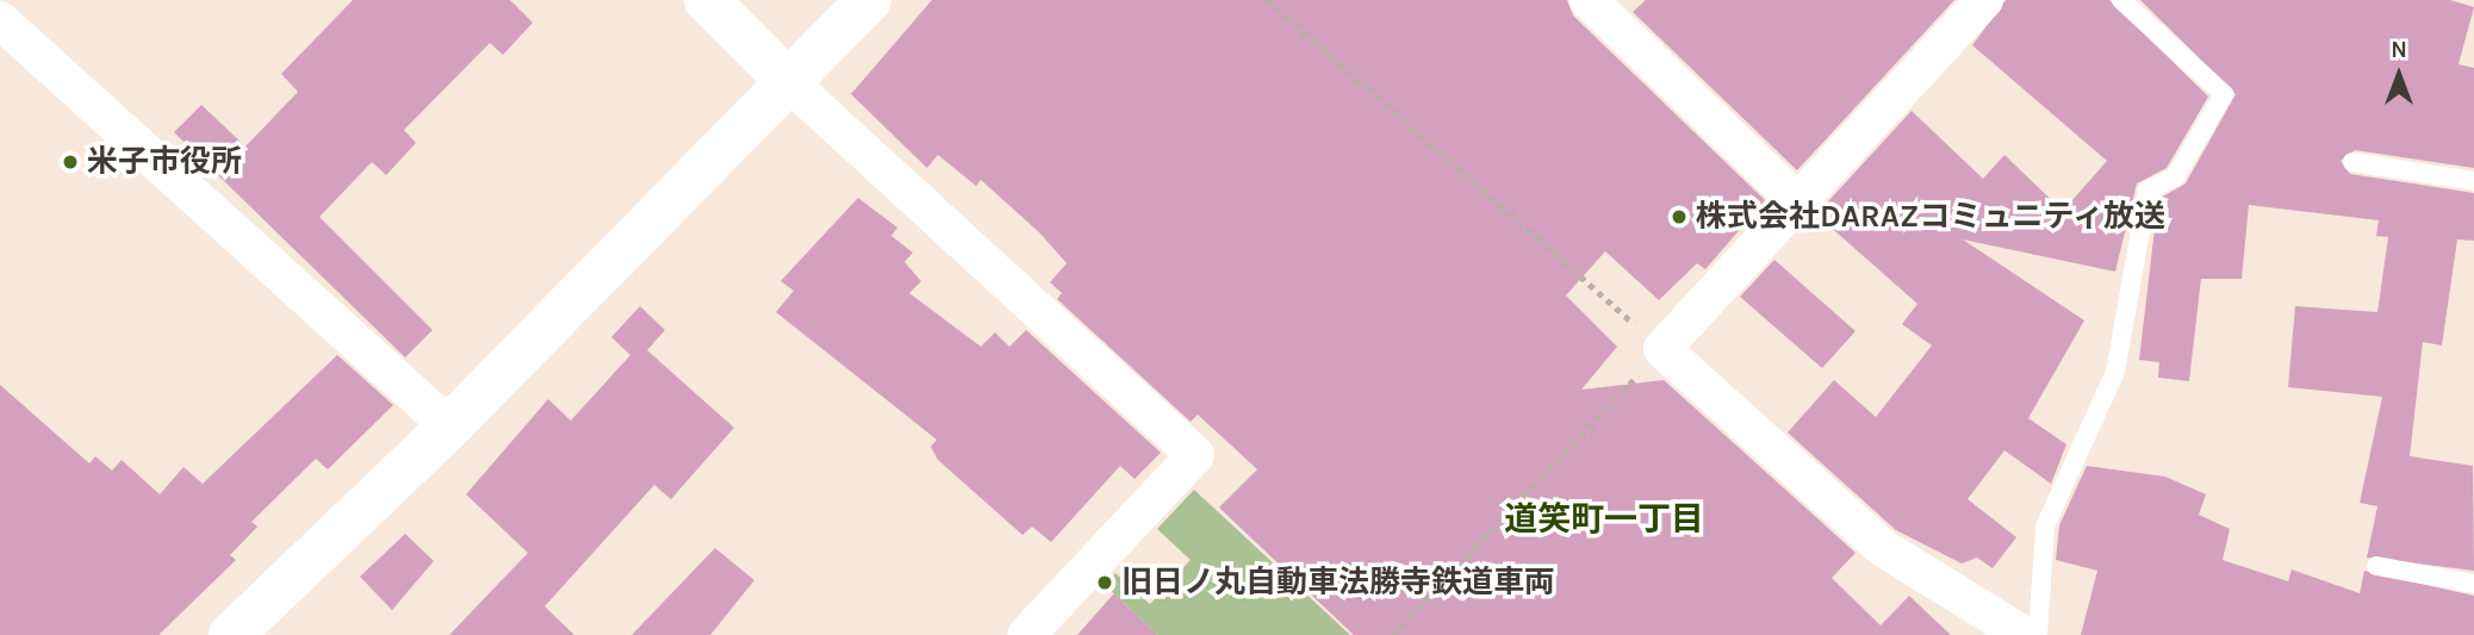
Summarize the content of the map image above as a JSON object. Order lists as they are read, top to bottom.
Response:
{
  "districts": ["道笑町一丁目"],
  "places": ["米子市役所", "株式会社DARAZコミュニティ放送", "旧日ノ丸自動車法勝寺鉄道車両"],
  "north": "top"
}
